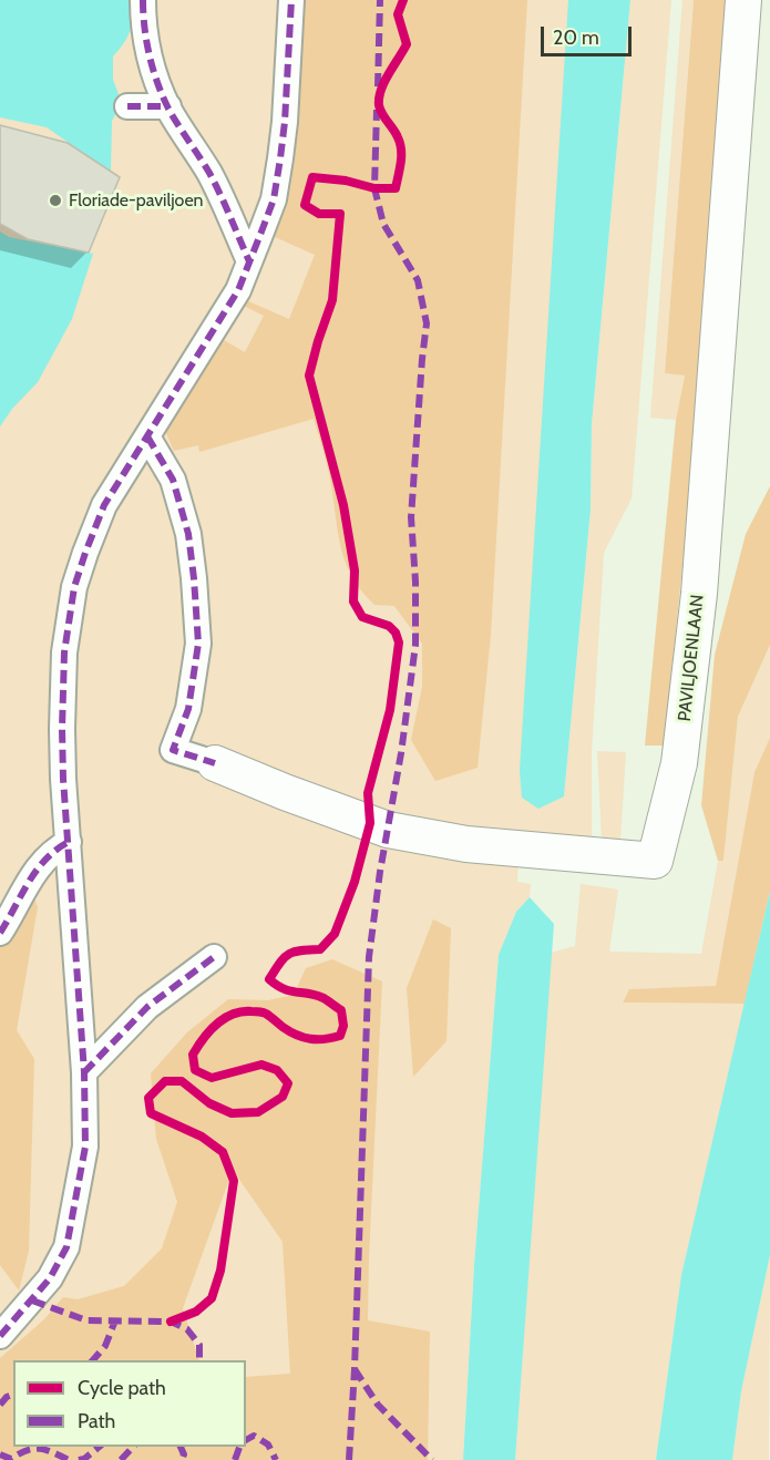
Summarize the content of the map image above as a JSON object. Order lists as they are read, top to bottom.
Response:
{
  "streets": {
    "street": ["PAVILJOENLAAN"]
  },
  "places": ["Floriade-paviljoen"],
  "legend": ["Cycle path", "Path"],
  "scale_bar": "20 m"
}
